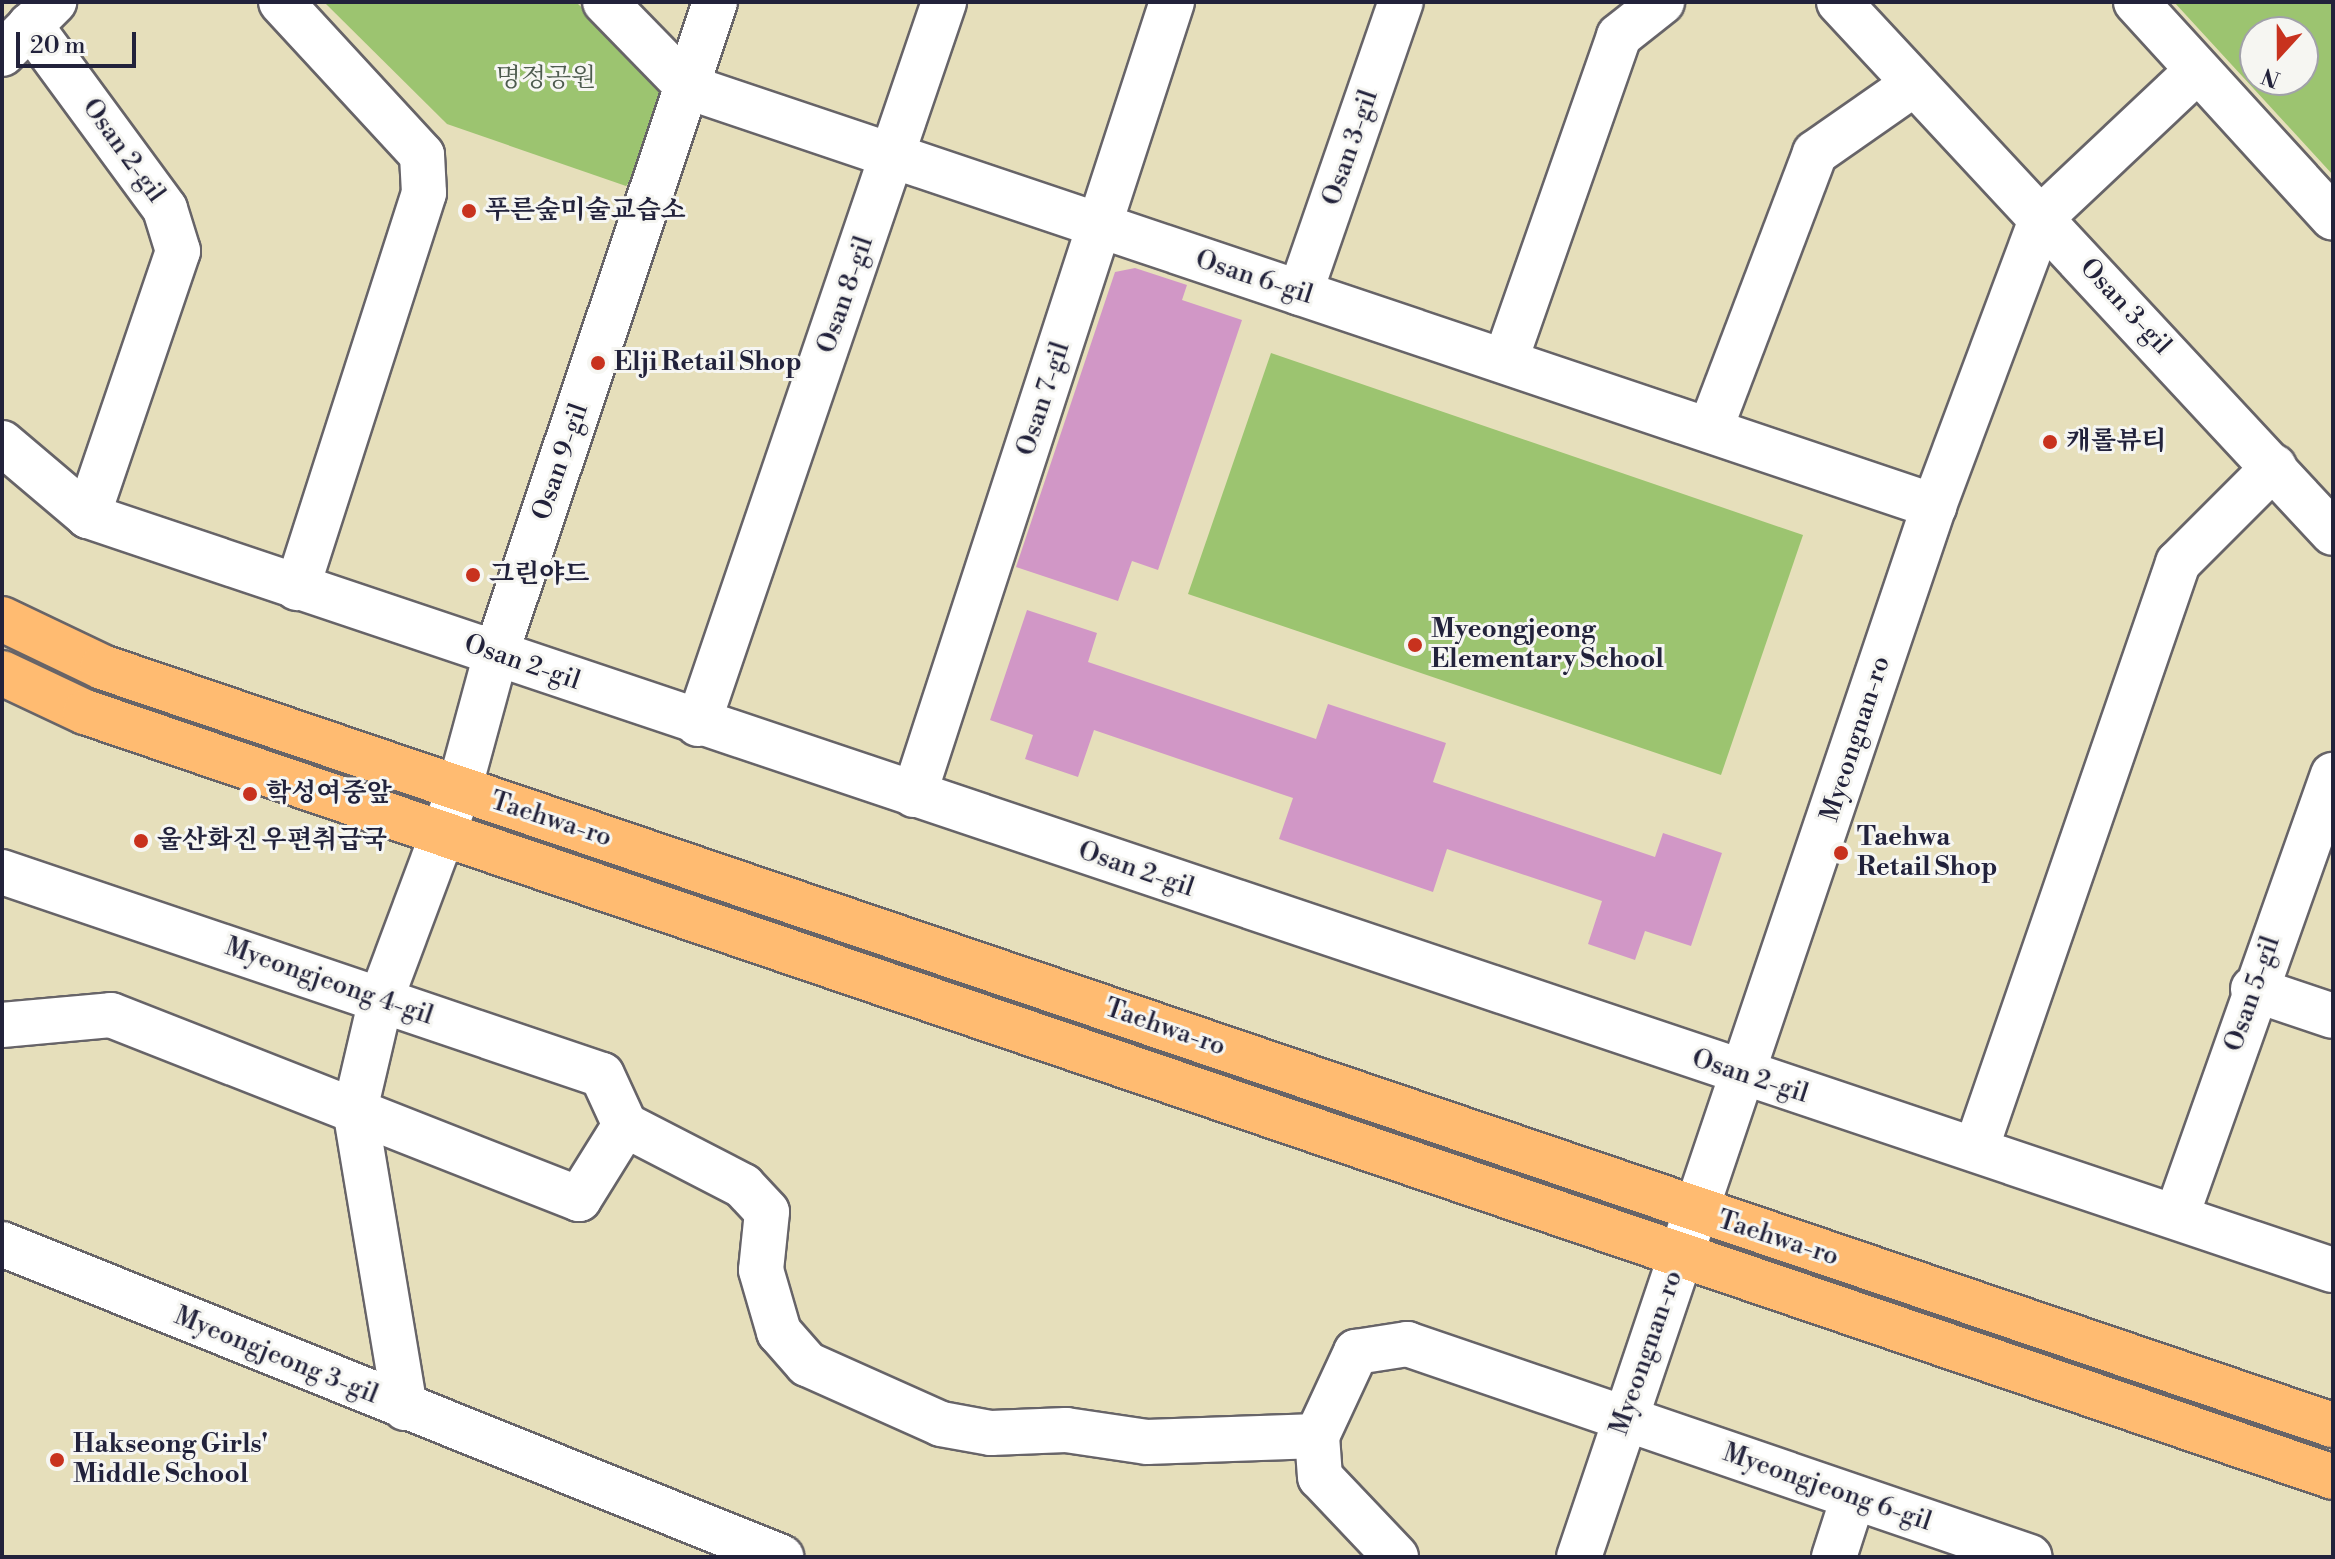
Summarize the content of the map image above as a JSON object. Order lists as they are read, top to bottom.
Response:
{
  "streets": {
    "main road": ["Taehwa-ro"],
    "street": [
      "Osan 3-gil",
      "Osan 2-gil",
      "Osan 6-gil",
      "Osan 8-gil",
      "Osan 7-gil",
      "Osan 9-gil",
      "Myeongnan-ro",
      "Myeongjeong 4-gil",
      "Osan 5-gil",
      "Myeongjeong 3-gil",
      "Myeongjeong 6-gil"
    ]
  },
  "crossings": [
    ["Osan 3-gil", "Osan 6-gil"],
    ["Osan 3-gil", "Myeongnan-ro"],
    ["Osan 2-gil", "Osan 8-gil"],
    ["Osan 2-gil", "Osan 7-gil"],
    ["Osan 2-gil", "Osan 9-gil"],
    ["Osan 2-gil", "Myeongnan-ro"],
    ["Osan 2-gil", "Osan 5-gil"],
    ["Osan 6-gil", "Osan 8-gil"],
    ["Osan 6-gil", "Osan 7-gil"],
    ["Osan 6-gil", "Osan 9-gil"],
    ["Osan 6-gil", "Myeongnan-ro"],
    ["Osan 9-gil", "Taehwa-ro"],
    ["Osan 9-gil", "Myeongjeong 3-gil"],
    ["Myeongnan-ro", "Taehwa-ro"],
    ["Myeongnan-ro", "Myeongjeong 6-gil"],
    ["Taehwa-ro", "Myeongjeong 3-gil"],
    ["Myeongjeong 4-gil", "Myeongjeong 3-gil"]
  ],
  "parks": ["명정공원"],
  "places": [
    "푸른숲미술교습소",
    "Elji Retail Shop",
    "캐롤뷰티",
    "그린야드",
    "Myeongjeong Elementary School",
    "학성여중앞",
    "울산화진 우편취급국",
    "Taehwa Retail Shop",
    "Hakseong Girls' Middle School"
  ],
  "scale_bar": "20 m",
  "north": "bottom"
}
